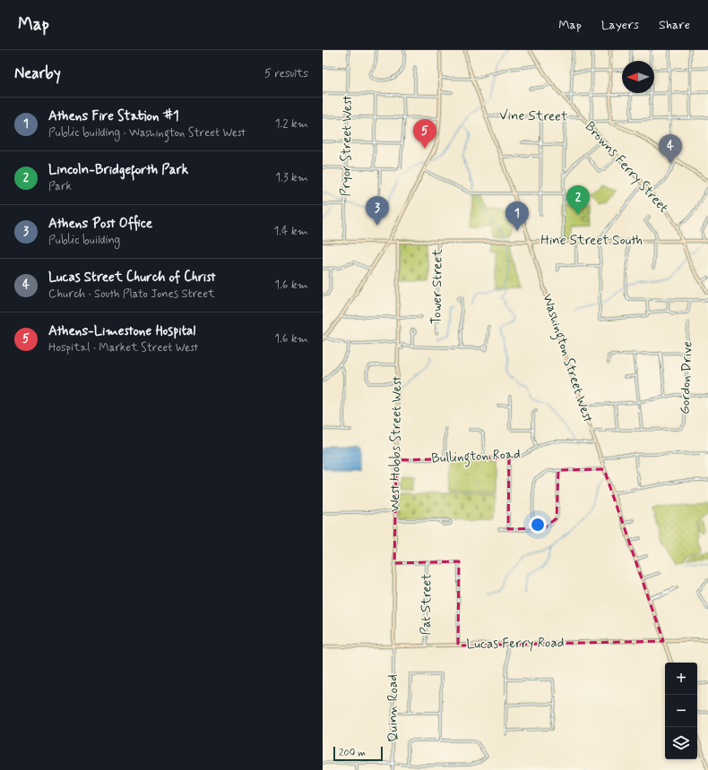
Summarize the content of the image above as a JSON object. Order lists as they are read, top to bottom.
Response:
{
  "streets": {
    "street": [
      "Vine Street",
      "Pryor Street West",
      "Browns Ferry Street",
      "Hine Street South",
      "Tower Street",
      "Washington Street West",
      "Gordon Drive",
      "West Hobbs Street West",
      "Bullington Road",
      "Pat Street",
      "Lucas Ferry Road",
      "Quinn Road"
    ]
  },
  "crossings": [
    ["Vine Street", "Browns Ferry Street"],
    ["Vine Street", "Washington Street West"],
    ["Pryor Street West", "Hine Street South"],
    ["Browns Ferry Street", "Hine Street South"],
    ["Hine Street South", "Tower Street"],
    ["Hine Street South", "Washington Street West"],
    ["Hine Street South", "West Hobbs Street West"],
    ["Washington Street West", "Gordon Drive"],
    ["Washington Street West", "Bullington Road"],
    ["Washington Street West", "Lucas Ferry Road"],
    ["West Hobbs Street West", "Bullington Road"],
    ["West Hobbs Street West", "Lucas Ferry Road"],
    ["West Hobbs Street West", "Quinn Road"],
    ["Pat Street", "Lucas Ferry Road"],
    ["Lucas Ferry Road", "Quinn Road"]
  ],
  "scale_bar": "200 m",
  "north": "left",
  "page": {
    "header": "Map",
    "nav": ["Map", "Layers", "Share"],
    "heading": ["Nearby", "5 results"],
    "list": [
      {
        "mark": "1",
        "name": "Athens Fire Station #1",
        "note": "Public building · Washington Street West",
        "value": "1.2 km"
      },
      {
        "mark": "2",
        "name": "Lincoln-Bridgeforth Park",
        "note": "Park",
        "value": "1.3 km"
      },
      {
        "mark": "3",
        "name": "Athens Post Office",
        "note": "Public building",
        "value": "1.4 km"
      },
      {
        "mark": "4",
        "name": "Lucas Street Church of Christ",
        "note": "Church · South Plato Jones Street",
        "value": "1.6 km"
      },
      {
        "mark": "5",
        "name": "Athens-Limestone Hospital",
        "note": "Hospital · Market Street West",
        "value": "1.6 km"
      }
    ],
    "pins": [
      "5",
      "4",
      "2",
      "3",
      "1"
    ],
    "map_buttons": ["+", "−"],
    "scale": "200 m"
  }
}
